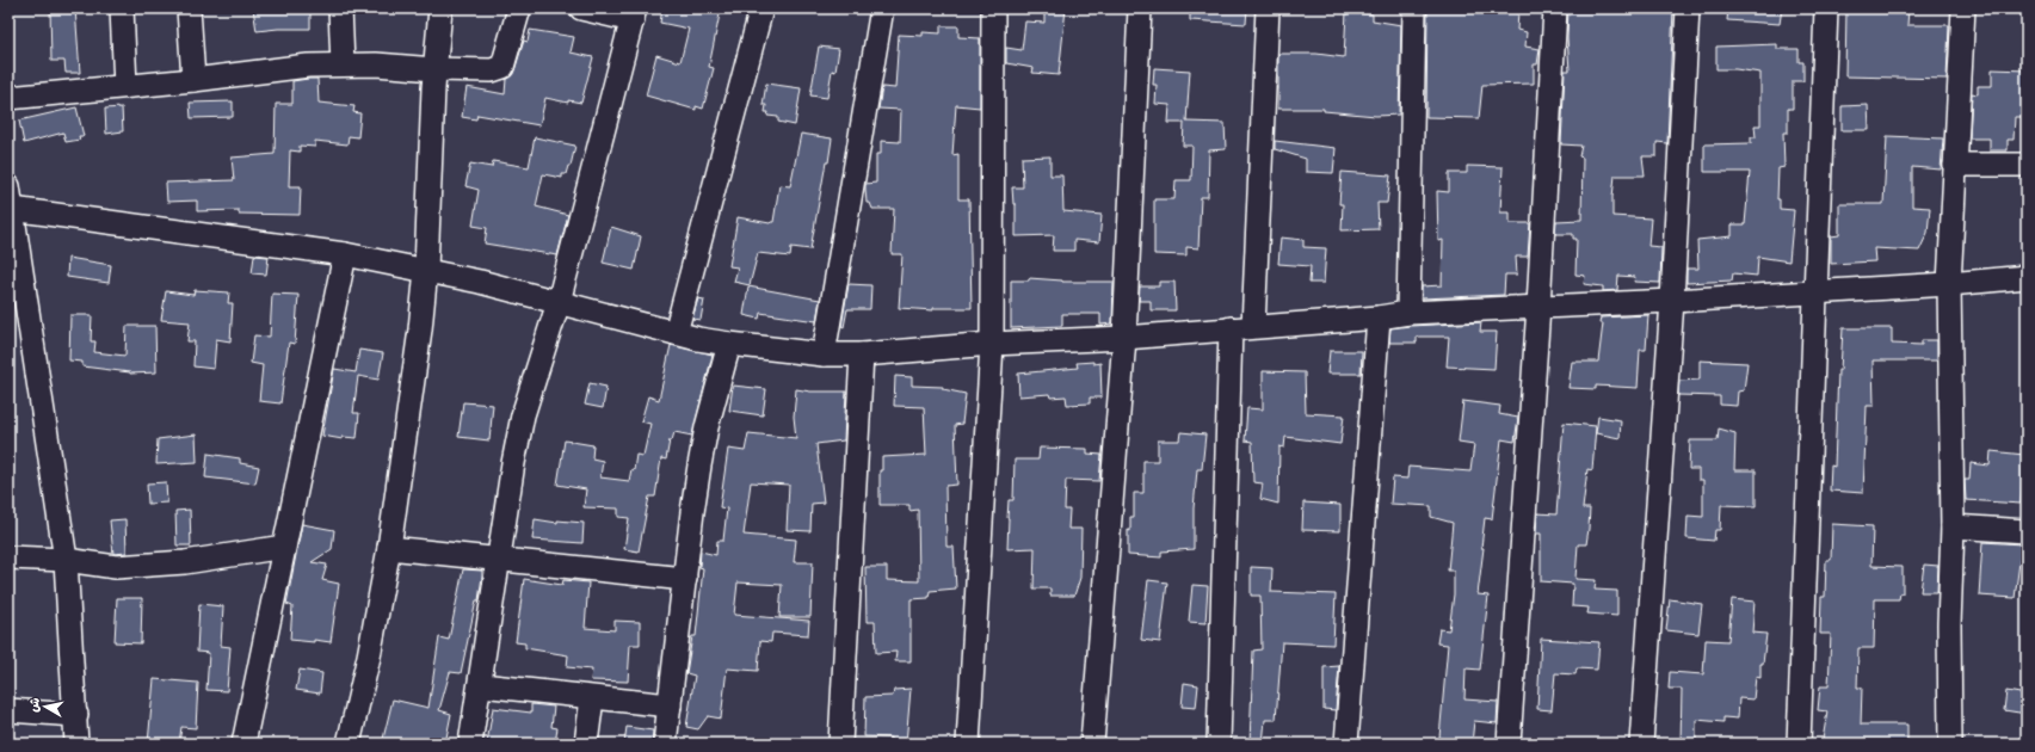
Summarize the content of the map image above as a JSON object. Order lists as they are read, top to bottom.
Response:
{
  "north": "left"
}
